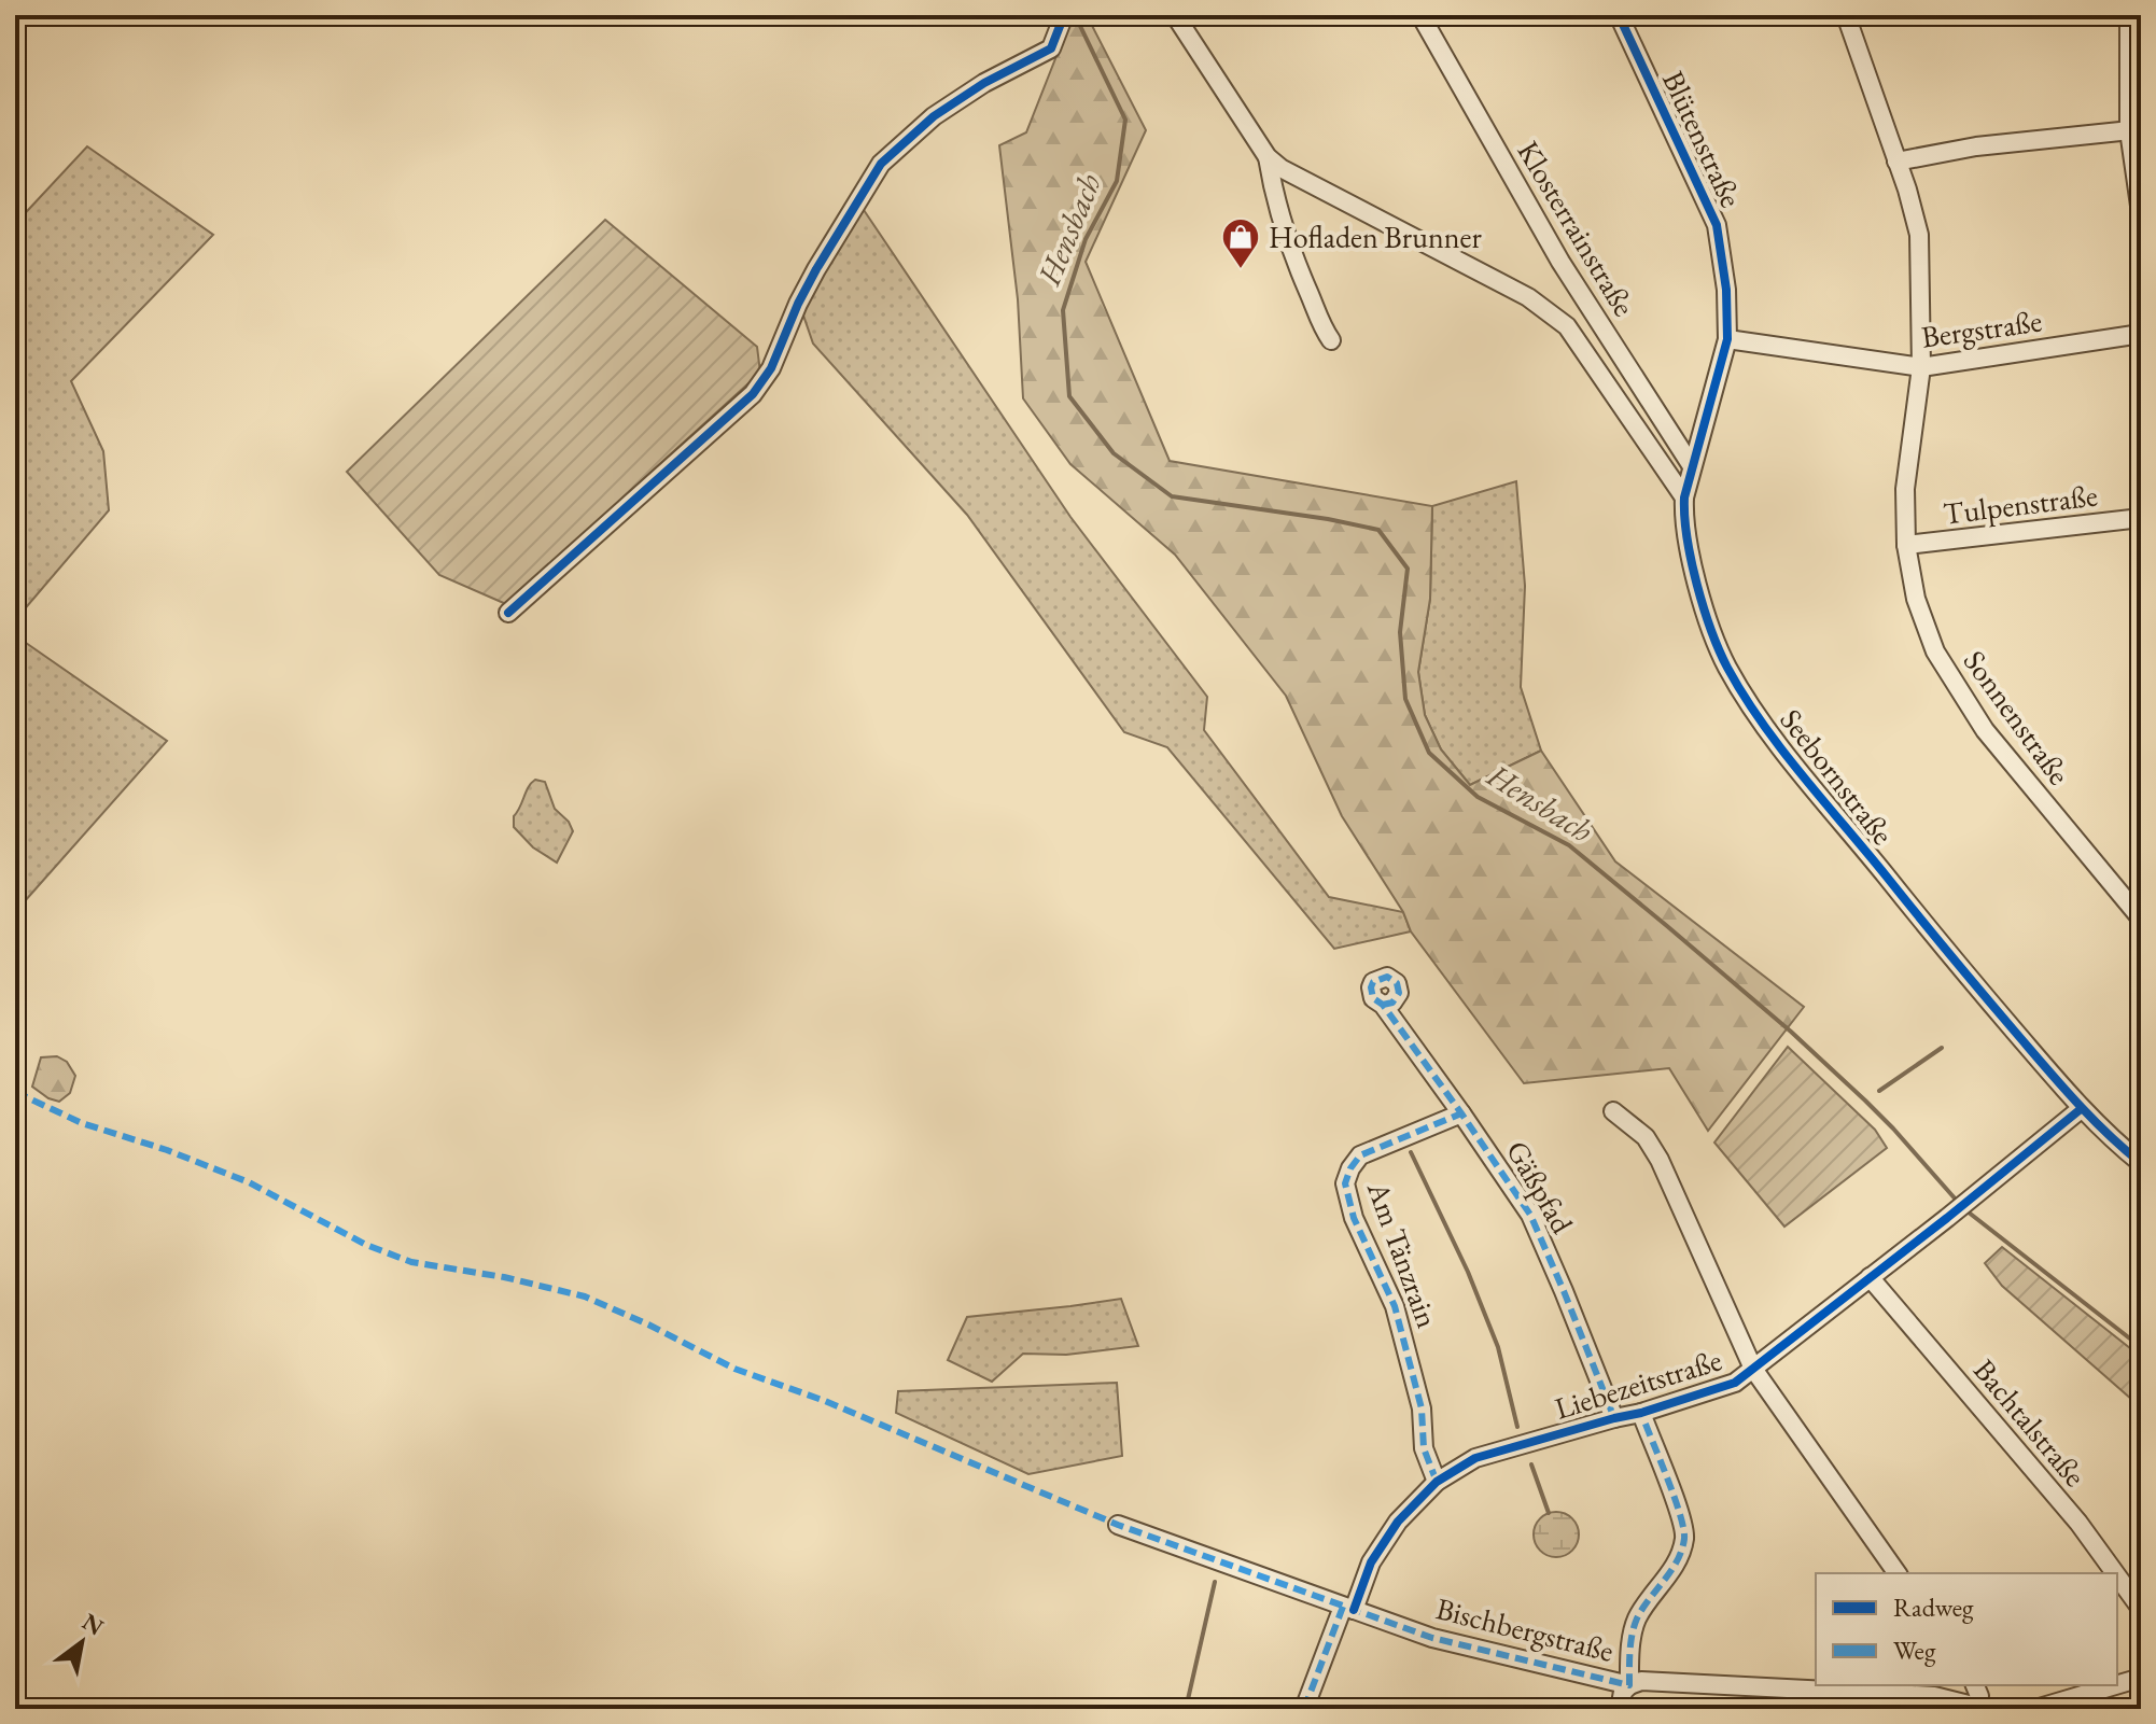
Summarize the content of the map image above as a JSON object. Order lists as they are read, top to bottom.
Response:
{
  "streets": {
    "street": [
      "Blütenstraße",
      "Klosterrainstraße",
      "Bergstraße",
      "Tulpenstraße",
      "Sonnenstraße",
      "Seebornstraße",
      "Gäßpfad",
      "Am Tänzrain",
      "Liebezeitstraße",
      "Bachtalstraße",
      "Bischbergstraße"
    ]
  },
  "crossings": [
    ["Blütenstraße", "Bergstraße"],
    ["Blütenstraße", "Seebornstraße"],
    ["Klosterrainstraße", "Seebornstraße"],
    ["Bergstraße", "Sonnenstraße"],
    ["Bergstraße", "Seebornstraße"],
    ["Tulpenstraße", "Sonnenstraße"],
    ["Seebornstraße", "Liebezeitstraße"],
    ["Gäßpfad", "Am Tänzrain"],
    ["Gäßpfad", "Liebezeitstraße"],
    ["Am Tänzrain", "Liebezeitstraße"],
    ["Liebezeitstraße", "Bachtalstraße"],
    ["Liebezeitstraße", "Bischbergstraße"]
  ],
  "water": ["Hensbach"],
  "places": {
    "shop": ["Hofladen Brunner"]
  },
  "legend": ["Radweg", "Weg"],
  "north": "top right"
}
